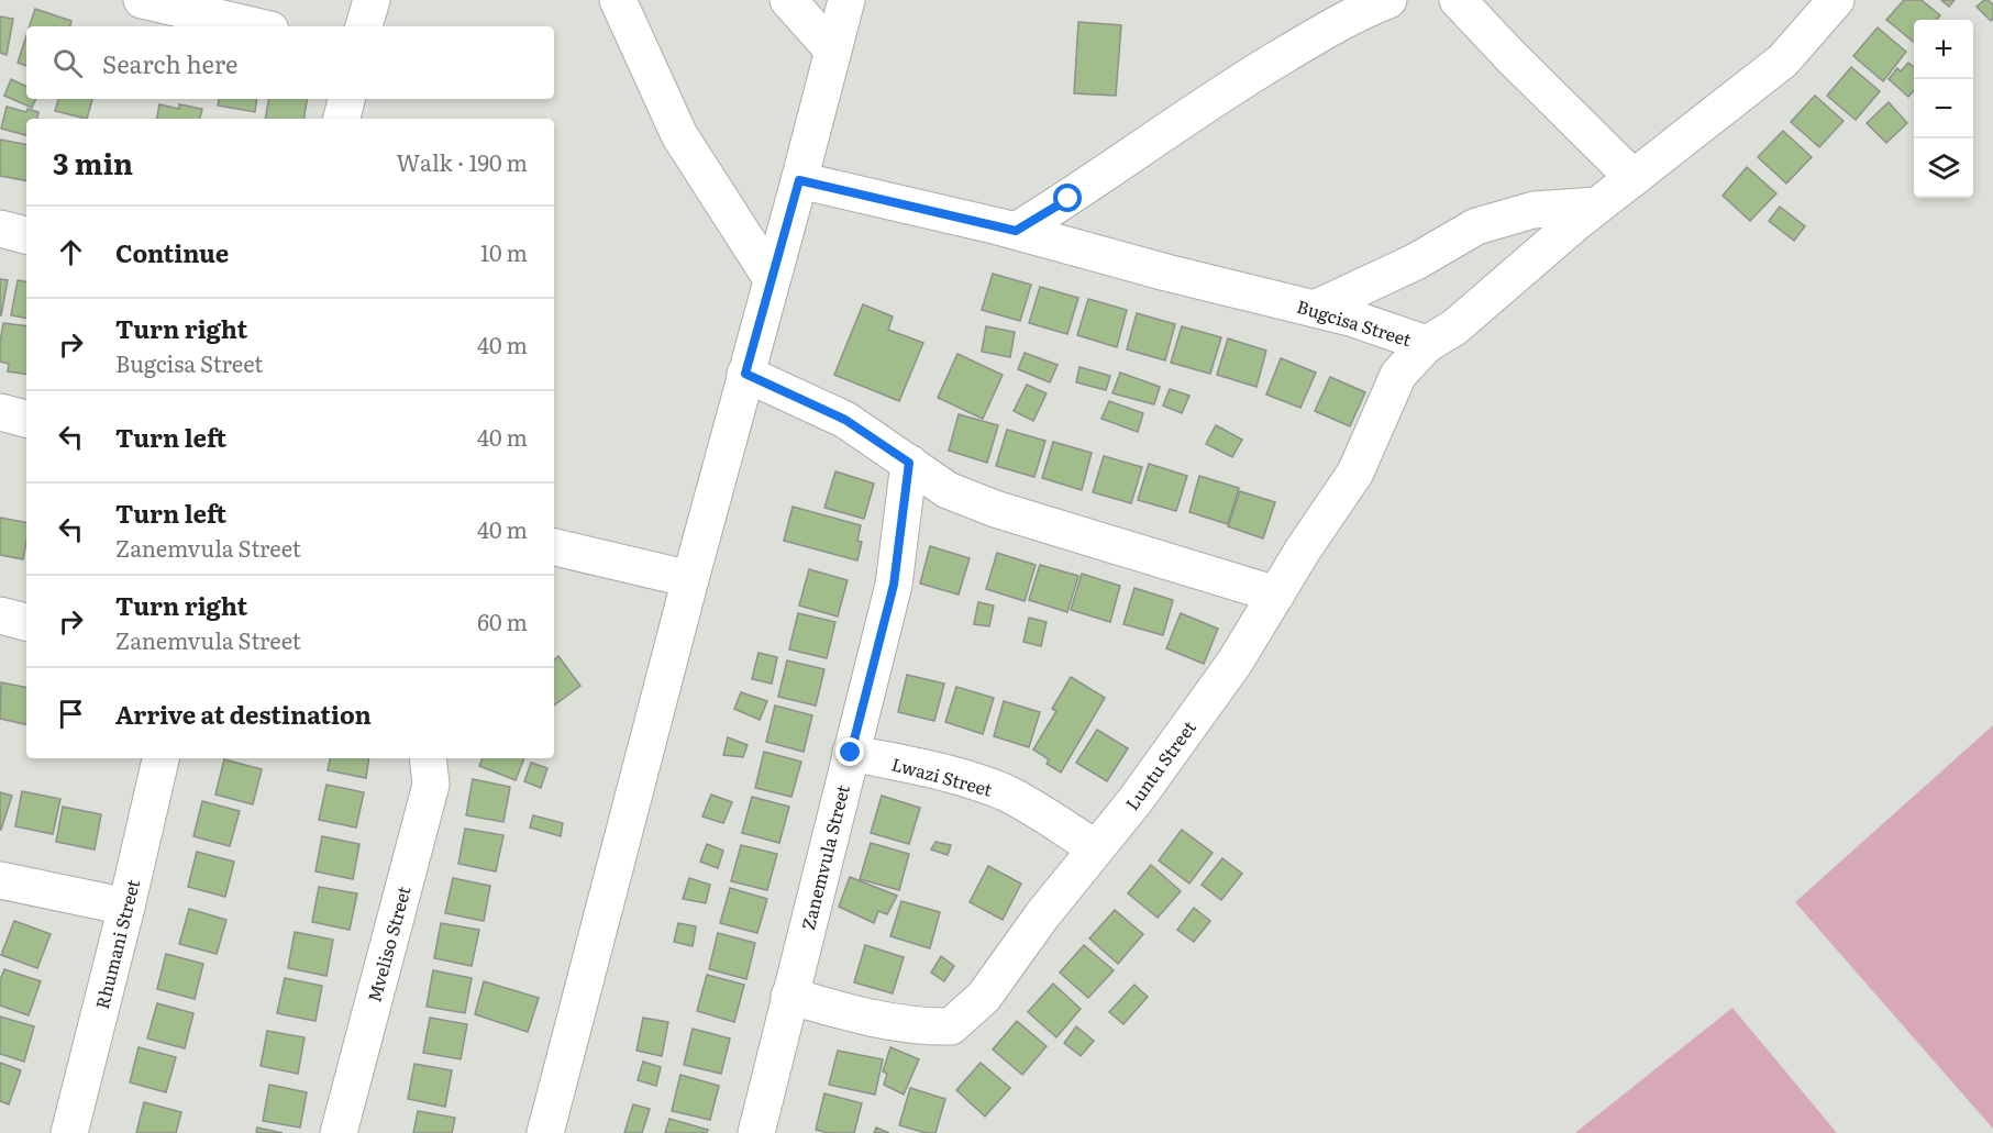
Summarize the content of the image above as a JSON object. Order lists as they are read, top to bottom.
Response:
{
  "streets": {
    "street": [
      "Bugcisa Street",
      "Luntu Street",
      "Lwazi Street",
      "Zanemvula Street",
      "Rhumani Street",
      "Mveliso Street"
    ]
  },
  "crossings": [
    ["Bugcisa Street", "Luntu Street"],
    ["Luntu Street", "Lwazi Street"],
    ["Luntu Street", "Zanemvula Street"],
    ["Lwazi Street", "Zanemvula Street"]
  ],
  "page": {
    "map_buttons": ["+", "−"],
    "search": "Search here",
    "heading": ["3 min", "Walk · 190 m"],
    "list": [
      ["Continue", "10 m"],
      ["Turn right", "Bugcisa Street", "40 m"],
      ["Turn left", "40 m"],
      ["Turn left", "Zanemvula Street", "40 m"],
      ["Turn right", "Zanemvula Street", "60 m"],
      "Arrive at destination"
    ]
  }
}
